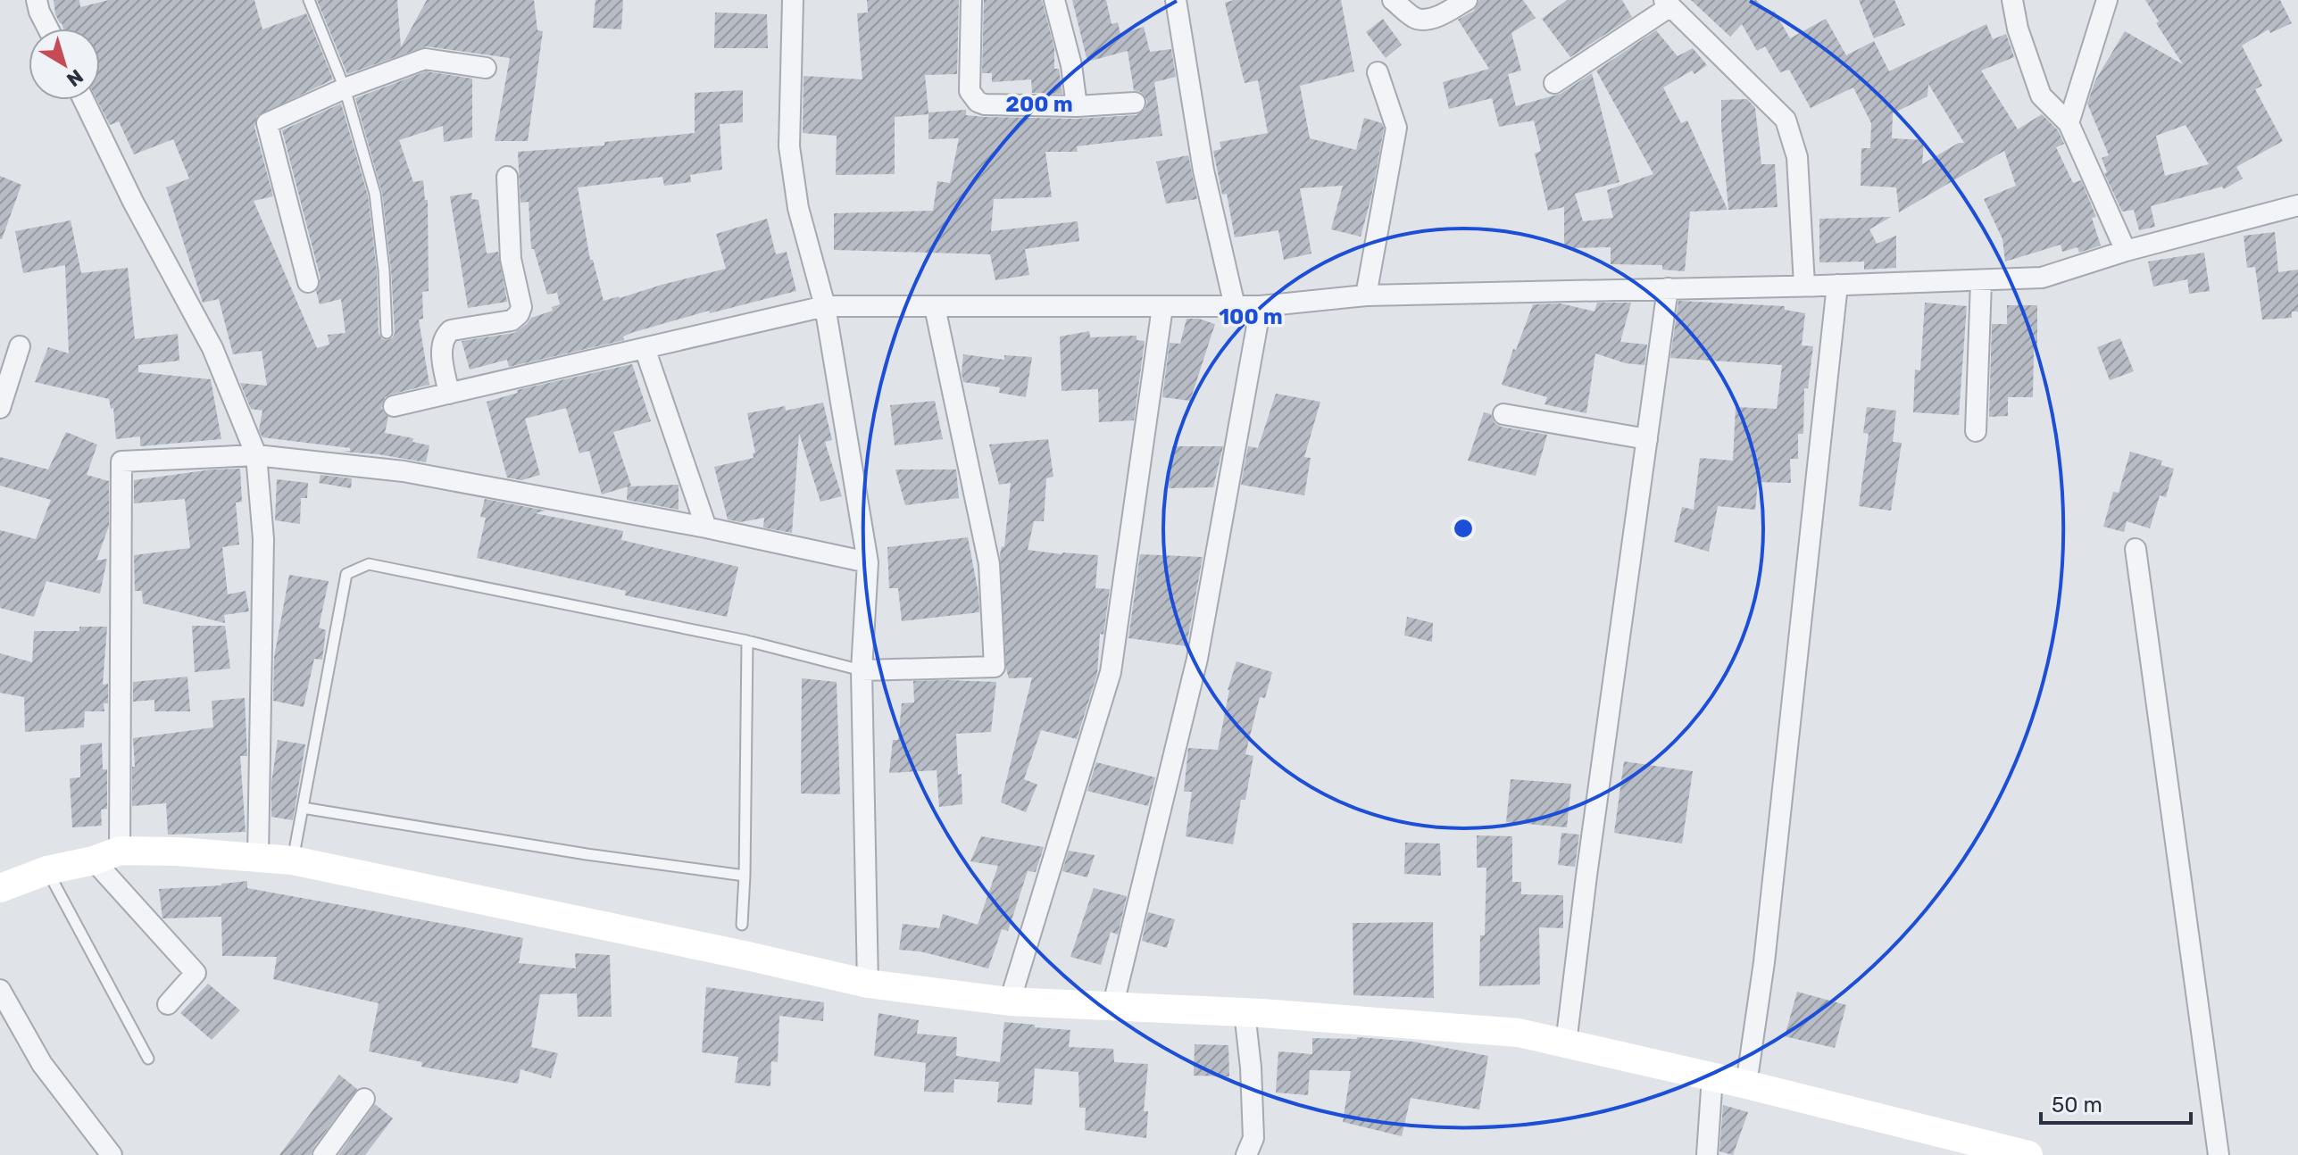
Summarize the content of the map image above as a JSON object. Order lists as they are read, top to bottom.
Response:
{
  "scale_bar": "50 m",
  "north": "bottom right",
  "rings": ["200 m", "100 m"]
}
